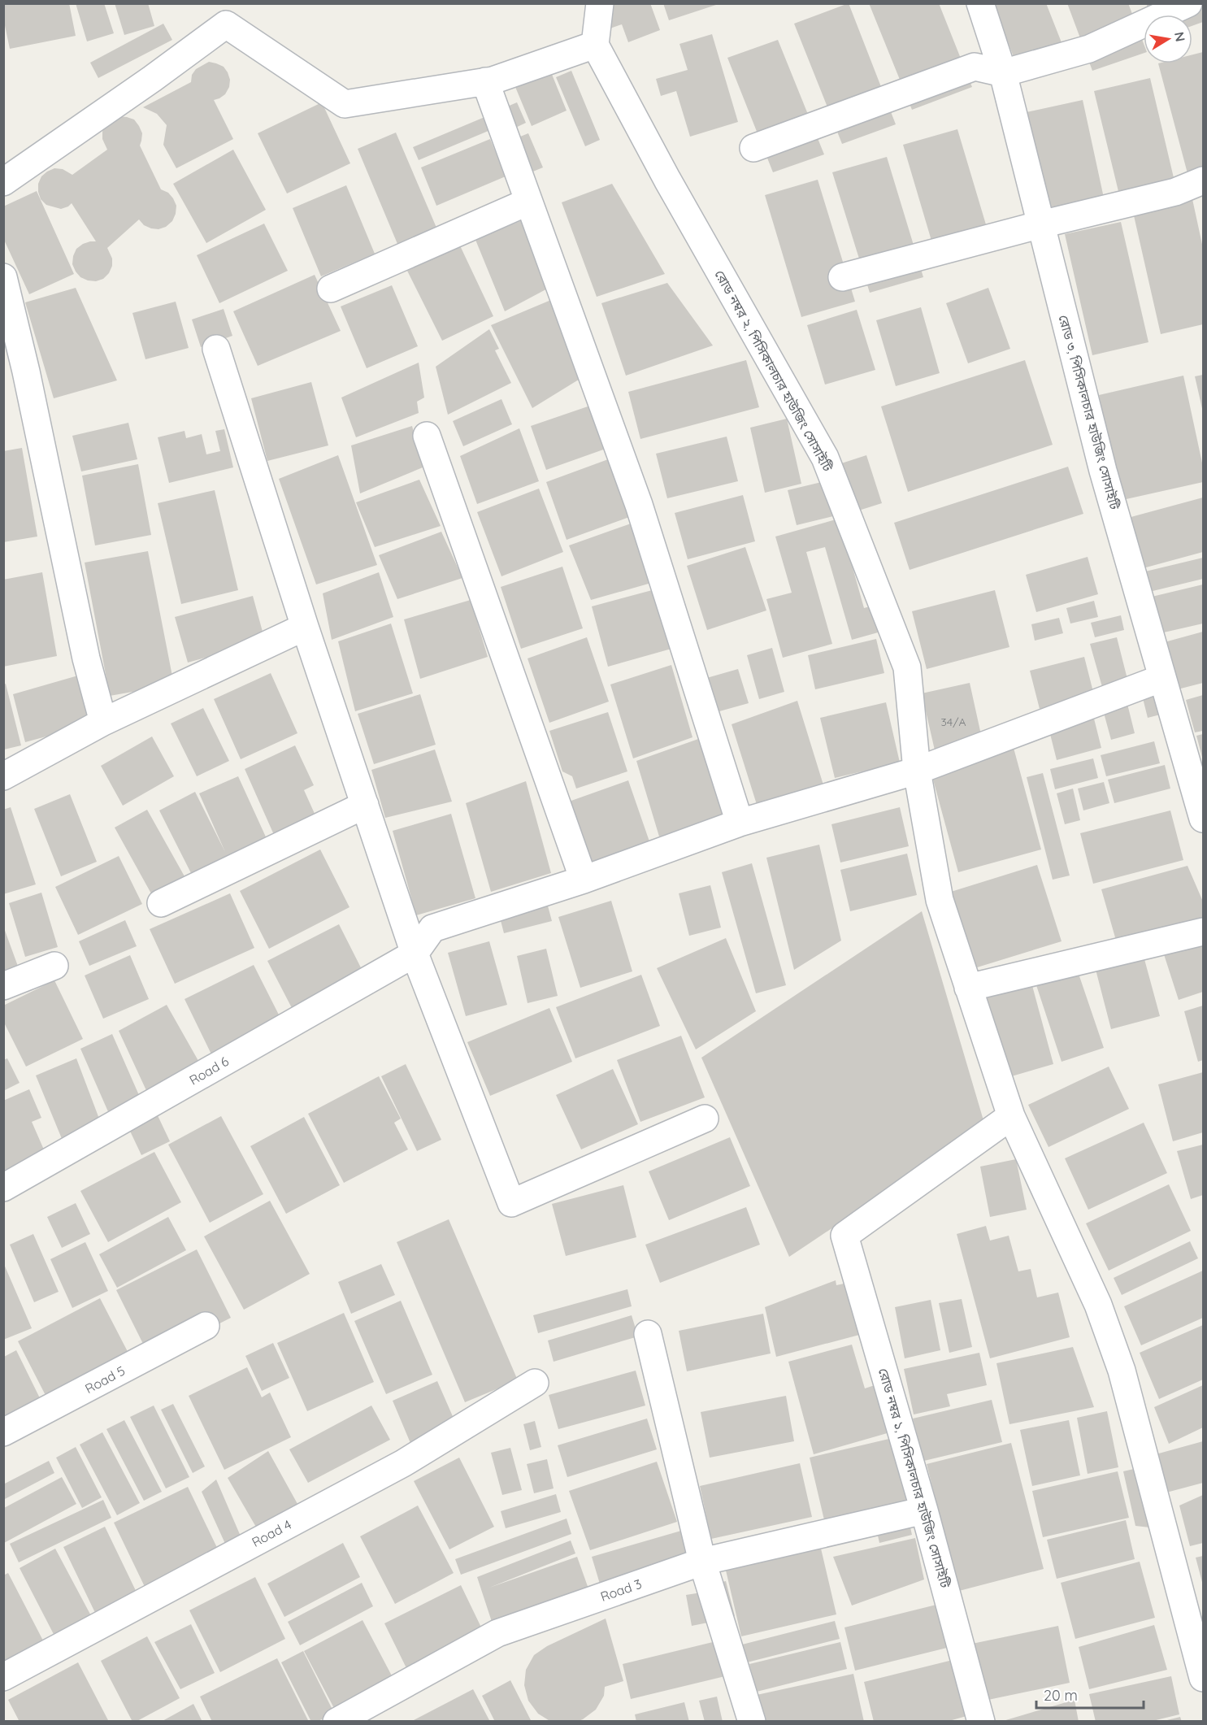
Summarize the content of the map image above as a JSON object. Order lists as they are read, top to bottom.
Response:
{
  "streets": {
    "street": [
      "রোড নম্বর ২, পিসিকালচার হাউজিং সোসাইটি",
      "রোড ৩, পিসিকালচার হাউজিং সোসাইটি",
      "Road 6",
      "Road 5",
      "রোড নম্বর ১, পিসিকালচার হাউজিং সোসাইটি",
      "Road 4",
      "Road 3"
    ]
  },
  "crossings": [
    ["রোড নম্বর ২, পিসিকালচার হাউজিং সোসাইটি", "রোড নম্বর ১, পিসিকালচার হাউজিং সোসাইটি"],
    ["রোড নম্বর ১, পিসিকালচার হাউজিং সোসাইটি", "Road 3"]
  ],
  "house_numbers": ["34/A"],
  "scale_bar": "20 m",
  "north": "right"
}
